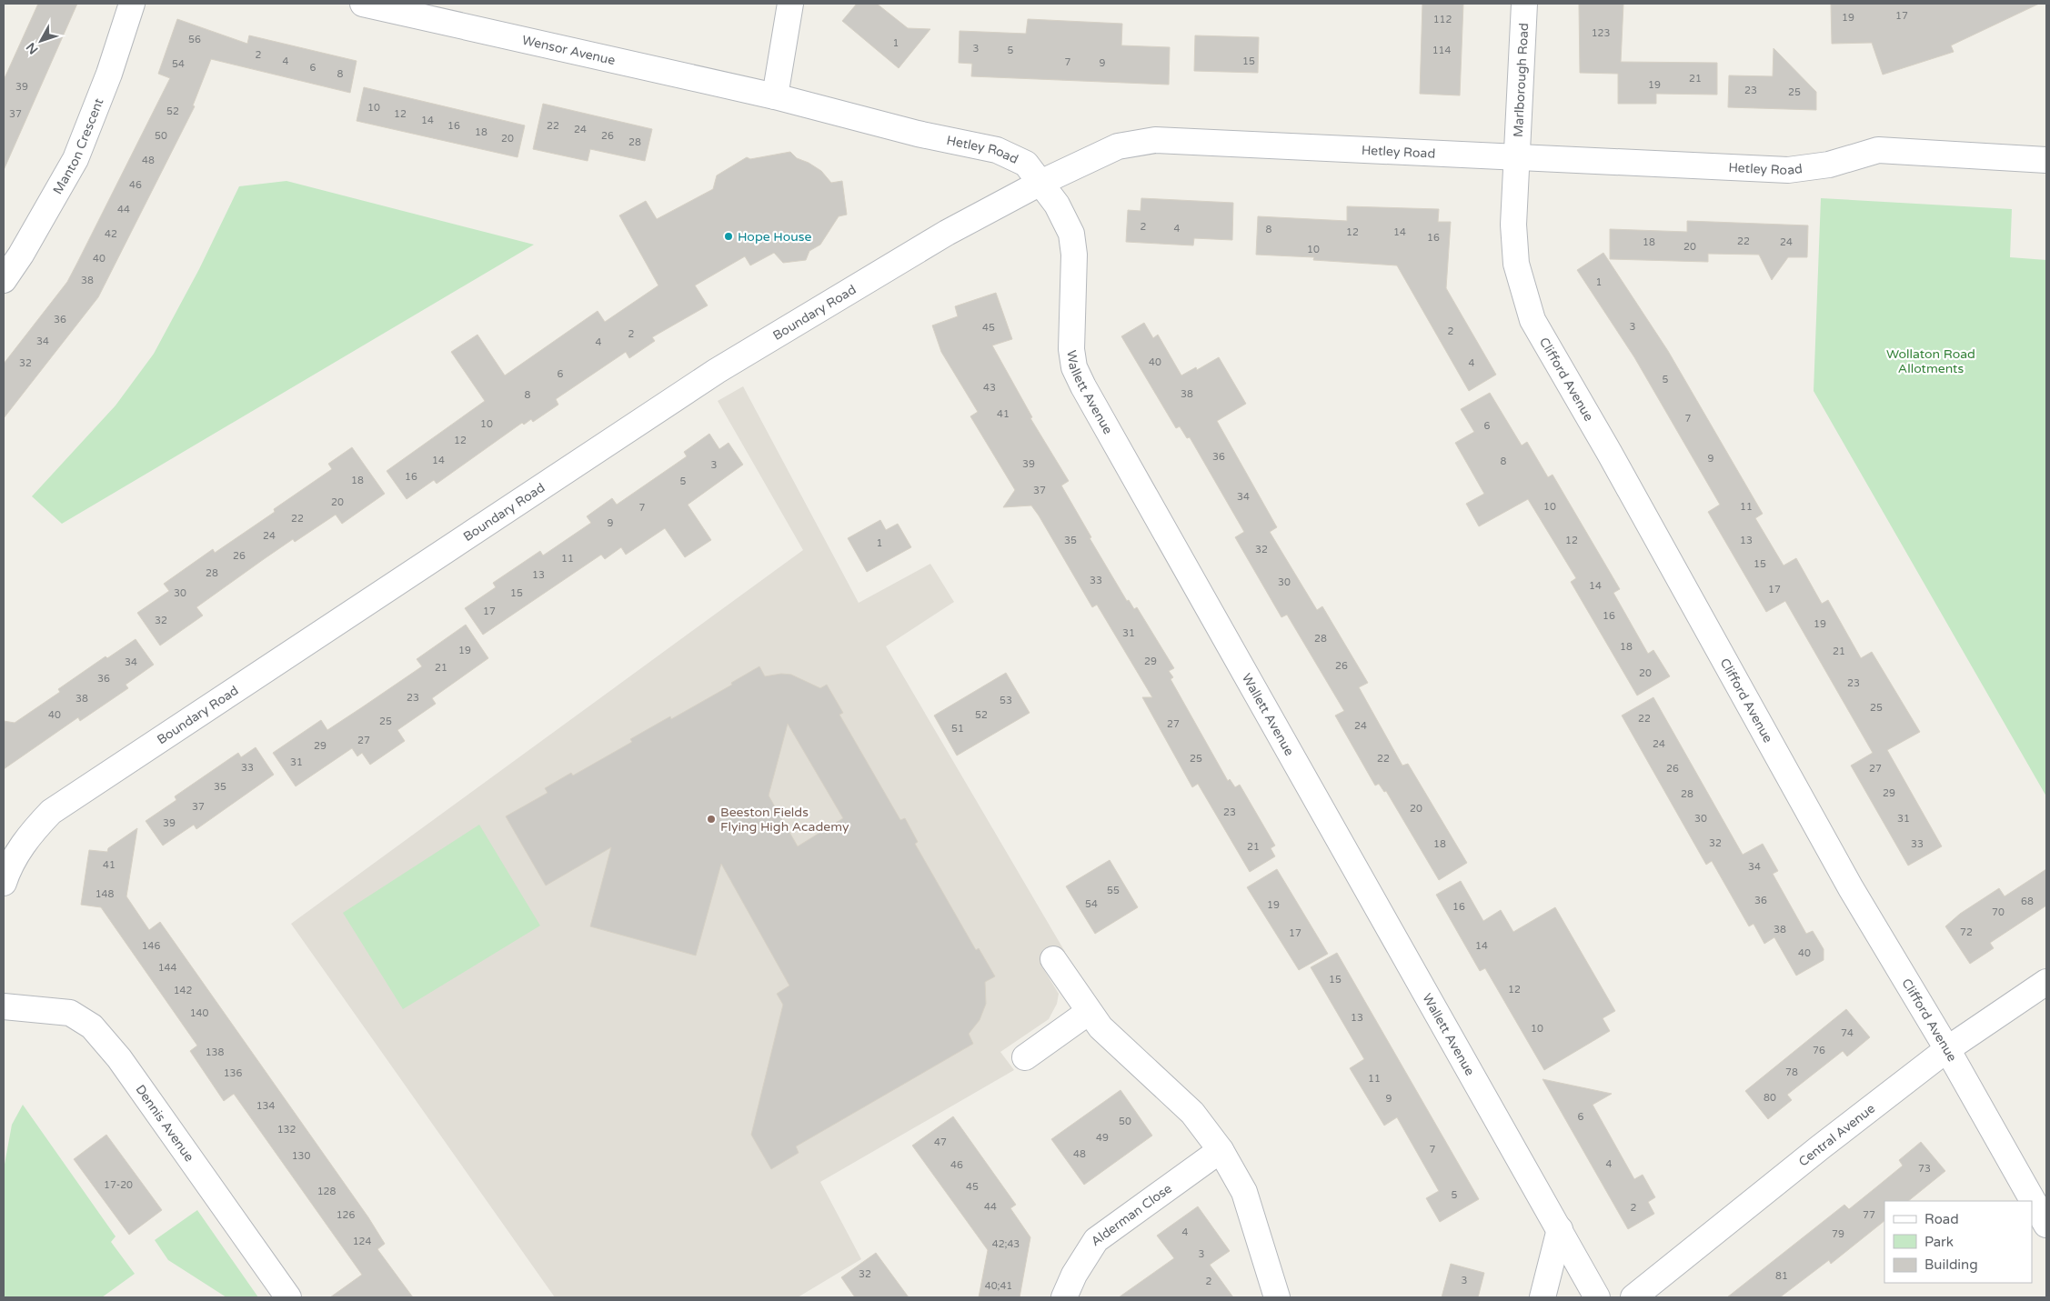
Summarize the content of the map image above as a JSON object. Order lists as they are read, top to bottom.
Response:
{
  "streets": {
    "street": [
      "Wensor Avenue",
      "Marlborough Road",
      "Manton Crescent",
      "Hetley Road",
      "Boundary Road",
      "Clifford Avenue",
      "Wallett Avenue",
      "Dennis Avenue",
      "Central Avenue",
      "Alderman Close"
    ]
  },
  "crossings": [
    ["Wensor Avenue", "Hetley Road"],
    ["Marlborough Road", "Hetley Road"],
    ["Marlborough Road", "Clifford Avenue"],
    ["Hetley Road", "Boundary Road"],
    ["Hetley Road", "Clifford Avenue"],
    ["Hetley Road", "Wallett Avenue"],
    ["Boundary Road", "Wallett Avenue"],
    ["Clifford Avenue", "Central Avenue"]
  ],
  "parks": ["Wollaton Road Allotments"],
  "places": ["Hope House", "Beeston Fields Flying High Academy"],
  "house_numbers": [
    "17",
    "19",
    "112",
    "123",
    "56",
    "1",
    "3",
    "5",
    "114",
    "2",
    "4",
    "15",
    "7",
    "9",
    "54",
    "6",
    "8",
    "21",
    "19",
    "39",
    "23",
    "25",
    "10",
    "52",
    "37",
    "12",
    "14",
    "16",
    "22",
    "24",
    "18",
    "50",
    "26",
    "20",
    "28",
    "48",
    "46",
    "44",
    "2",
    "4",
    "8",
    "12",
    "14",
    "42",
    "16",
    "22",
    "18",
    "24",
    "20",
    "10",
    "40",
    "38",
    "1",
    "36",
    "3",
    "45",
    "2",
    "2",
    "34",
    "4",
    "40",
    "32",
    "4",
    "6",
    "5",
    "43",
    "38",
    "8",
    "41",
    "7",
    "10",
    "6",
    "12",
    "36",
    "9",
    "14",
    "8",
    "39",
    "3",
    "16",
    "18",
    "5",
    "37",
    "34",
    "20",
    "10",
    "11",
    "7",
    "22",
    "9",
    "24",
    "35",
    "12",
    "13",
    "1",
    "32",
    "26",
    "11",
    "15",
    "28",
    "13",
    "33",
    "30",
    "14",
    "17",
    "30",
    "15",
    "17",
    "16",
    "32",
    "19",
    "31",
    "28",
    "18",
    "19",
    "21",
    "29",
    "34",
    "26",
    "21",
    "20",
    "36",
    "23",
    "23",
    "38",
    "53",
    "25",
    "40",
    "52",
    "22",
    "25",
    "27",
    "24",
    "51",
    "27",
    "24",
    "29",
    "25",
    "22",
    "31",
    "33",
    "26",
    "27",
    "35",
    "29",
    "28",
    "37",
    "20",
    "23",
    "30",
    "31",
    "39",
    "32",
    "18",
    "33",
    "21",
    "41",
    "34",
    "55",
    "148",
    "36",
    "68",
    "54",
    "19",
    "16",
    "70",
    "38",
    "72",
    "17",
    "146",
    "14",
    "40",
    "144",
    "15",
    "12",
    "142",
    "140",
    "13",
    "10",
    "74",
    "76",
    "138",
    "78",
    "136",
    "11",
    "80",
    "9",
    "134",
    "6",
    "50",
    "132",
    "49",
    "47",
    "7",
    "48",
    "130",
    "4",
    "46",
    "73",
    "17-20",
    "45",
    "128",
    "5",
    "44",
    "2",
    "126",
    "77",
    "4",
    "79",
    "124",
    "42;43",
    "3",
    "32",
    "81",
    "3",
    "2",
    "40;41"
  ],
  "legend": ["Road", "Park", "Building"],
  "north": "bottom left"
}
